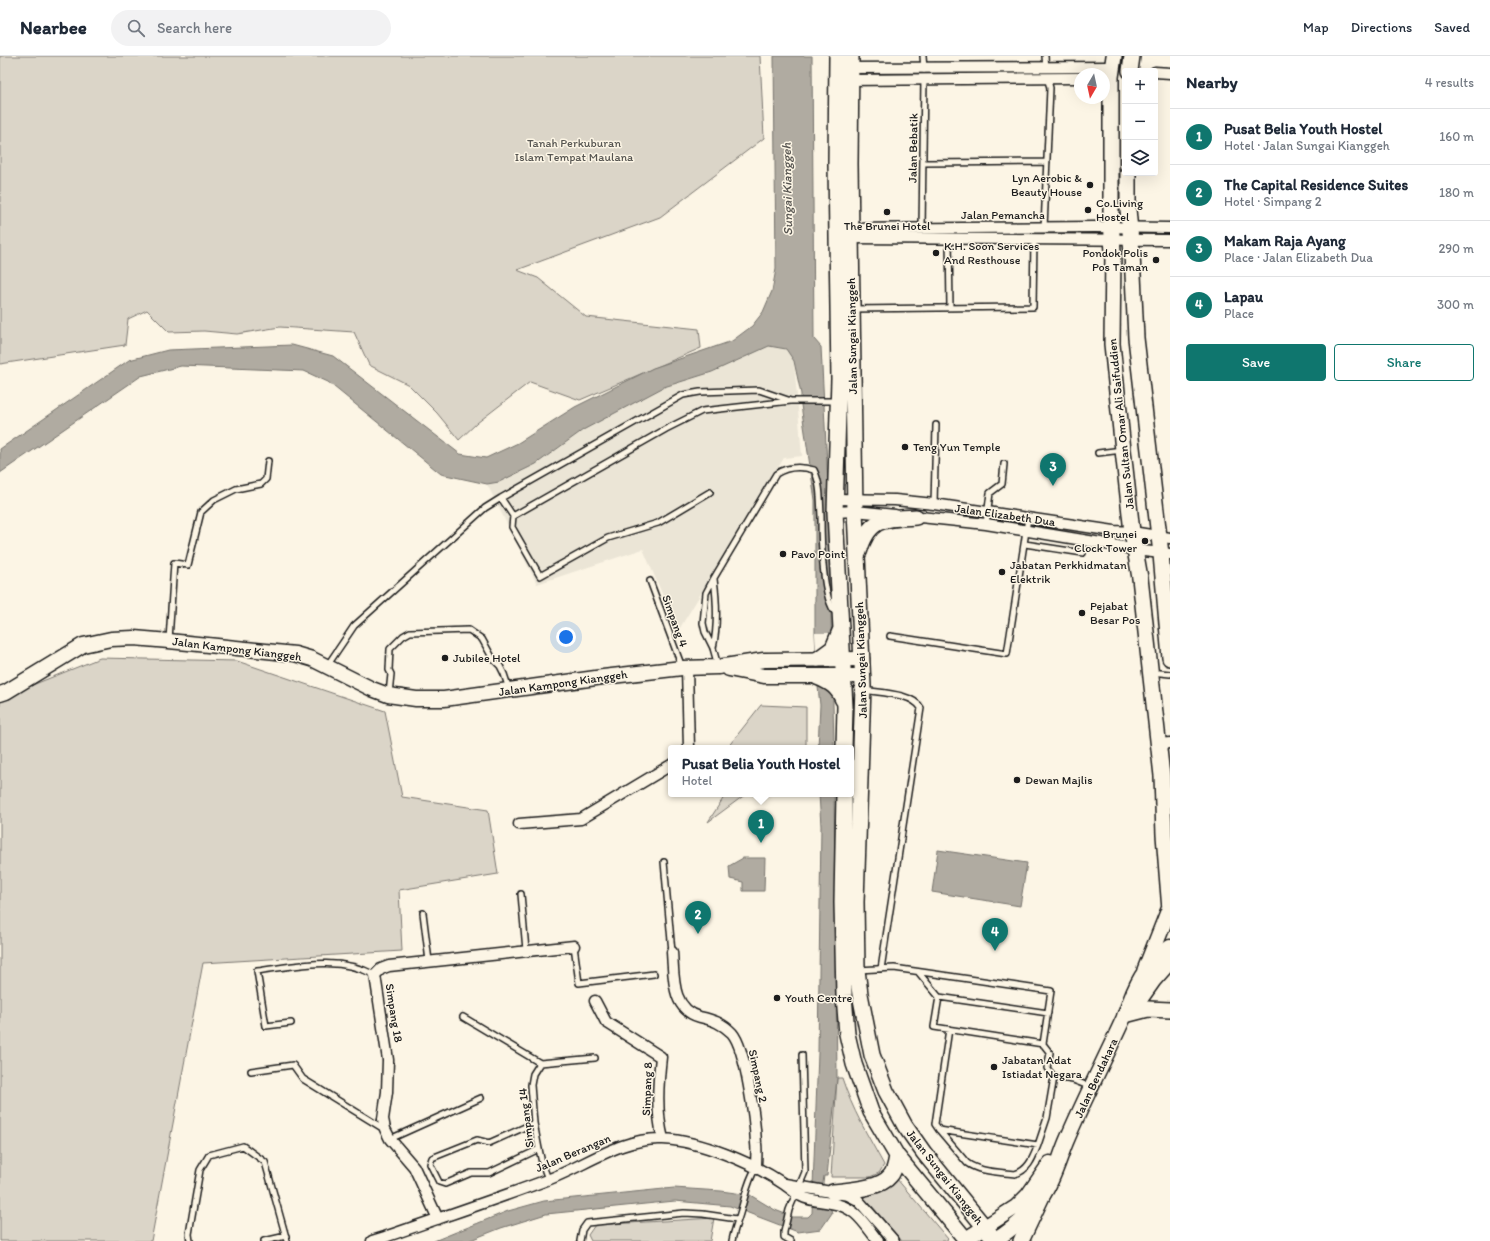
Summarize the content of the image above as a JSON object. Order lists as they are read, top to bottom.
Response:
{
  "streets": {
    "main road": [
      "Jalan Sungai Kianggeh",
      "Jalan Sultan Omar Ali Saifuddien",
      "Jalan Kampong Kianggeh",
      "Jalan Bendahara"
    ],
    "street": [
      "Jalan Pemancha",
      "Jalan Elizabeth Dua",
      "Simpang 18",
      "Simpang 2",
      "Simpang 8",
      "Jalan Berangan"
    ],
    "lane": ["Jalan Bebatik", "Simpang 4", "Simpang 14"]
  },
  "crossings": [
    ["Jalan Bebatik", "Jalan Pemancha"],
    ["Jalan Pemancha", "Jalan Sungai Kianggeh"],
    ["Jalan Pemancha", "Jalan Sultan Omar Ali Saifuddien"],
    ["Jalan Sungai Kianggeh", "Jalan Elizabeth Dua"],
    ["Jalan Sungai Kianggeh", "Jalan Bendahara"],
    ["Jalan Sultan Omar Ali Saifuddien", "Jalan Elizabeth Dua"],
    ["Simpang 4", "Jalan Kampong Kianggeh"],
    ["Simpang 18", "Jalan Berangan"],
    ["Simpang 2", "Jalan Berangan"],
    ["Simpang 8", "Jalan Berangan"],
    ["Simpang 14", "Jalan Berangan"]
  ],
  "water": ["Sungai Kianggeh"],
  "parks": ["Tanah Perkuburan Islam Tempat Maulana"],
  "places": [
    "Lyn Aerobic & Beauty House",
    "Co.Living Hostel",
    "The Brunei Hotel",
    "K.H. Soon Services And Resthouse",
    "Pondok Polis Pos Taman",
    "Teng Yun Temple",
    "Brunei Clock Tower",
    "Pavo Point",
    "Jabatan Perkhidmatan Elektrik",
    "Pejabat Besar Pos",
    "Jubilee Hotel",
    "Dewan Majlis",
    "Youth Centre",
    "Jabatan Adat Istiadat Negara"
  ],
  "north": "bottom",
  "page": {
    "header": "Nearbee",
    "search": "Search here",
    "nav": ["Map", "Directions", "Saved"],
    "heading": ["Nearby", "4 results"],
    "map_buttons": ["+", "−"],
    "list": [
      {
        "mark": "1",
        "name": "Pusat Belia Youth Hostel",
        "note": "Hotel · Jalan Sungai Kianggeh",
        "value": "160 m"
      },
      {
        "mark": "2",
        "name": "The Capital Residence Suites",
        "note": "Hotel · Simpang 2",
        "value": "180 m"
      },
      {
        "mark": "3",
        "name": "Makam Raja Ayang",
        "note": "Place · Jalan Elizabeth Dua",
        "value": "290 m"
      },
      {
        "mark": "4",
        "name": "Lapau",
        "note": "Place",
        "value": "300 m"
      }
    ],
    "buttons": ["Save", "Share"],
    "pins": [
      "3",
      "1",
      "2",
      "4"
    ],
    "popup": ["Pusat Belia Youth Hostel", "Hotel"]
  }
}
